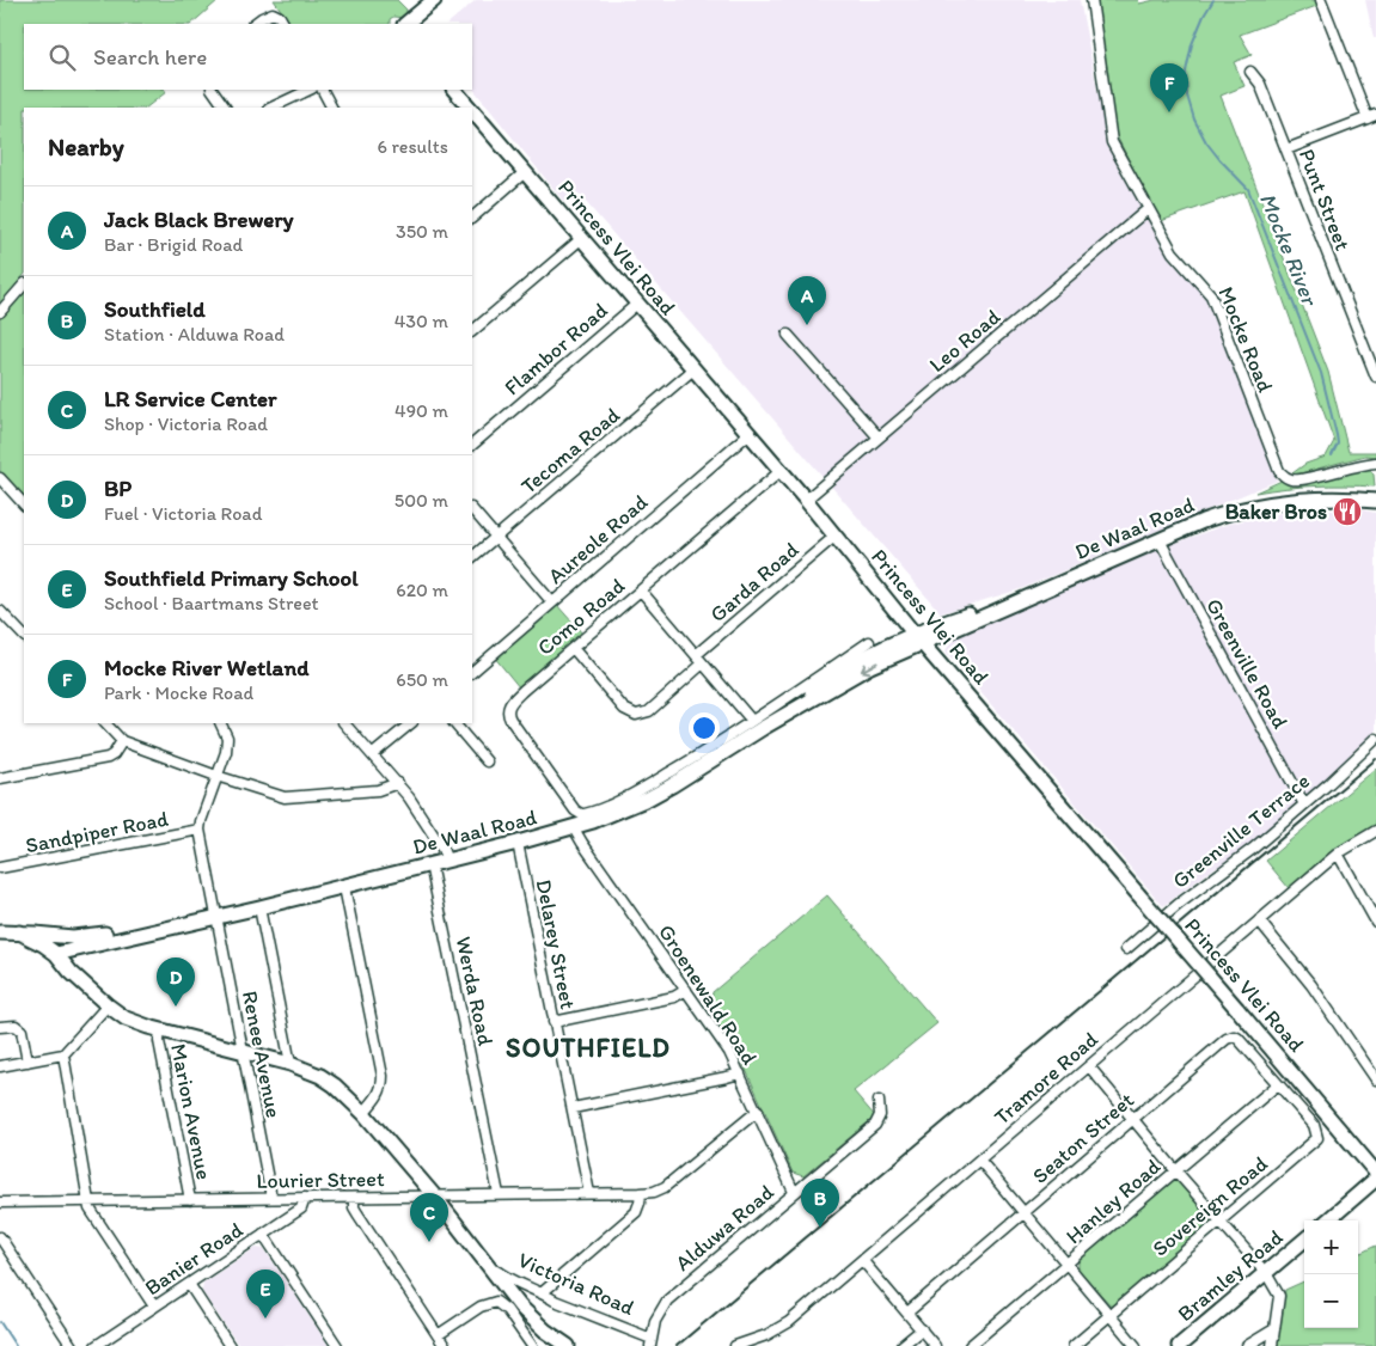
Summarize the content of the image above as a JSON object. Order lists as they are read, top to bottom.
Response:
{
  "streets": {
    "street": [
      "Punt Street",
      "Princess Vlei Road",
      "Mocke Road",
      "Leo Road",
      "Flambor Road",
      "Tecoma Road",
      "De Waal Road",
      "Aureole Road",
      "Garda Road",
      "Como Road",
      "Greenville Road",
      "Greenville Terrace",
      "Sandpiper Road",
      "Delarey Street",
      "Werda Road",
      "Groenewald Road",
      "Renee Avenue",
      "Tramore Road",
      "Marion Avenue",
      "Seaton Street",
      "Lourier Street",
      "Hanley Road",
      "Sovereign Road",
      "Alduwa Road",
      "Banier Road",
      "Bramley Road",
      "Victoria Road"
    ]
  },
  "crossings": [
    ["Princess Vlei Road", "Leo Road"],
    ["Princess Vlei Road", "Flambor Road"],
    ["Princess Vlei Road", "Tecoma Road"],
    ["Princess Vlei Road", "De Waal Road"],
    ["Princess Vlei Road", "Aureole Road"],
    ["Princess Vlei Road", "Garda Road"],
    ["Princess Vlei Road", "Como Road"],
    ["Mocke Road", "Leo Road"],
    ["De Waal Road", "Como Road"],
    ["De Waal Road", "Greenville Road"],
    ["De Waal Road", "Delarey Street"],
    ["De Waal Road", "Werda Road"],
    ["De Waal Road", "Groenewald Road"],
    ["De Waal Road", "Renee Avenue"],
    ["De Waal Road", "Victoria Road"],
    ["Greenville Road", "Greenville Terrace"],
    ["Sandpiper Road", "Renee Avenue"],
    ["Delarey Street", "Lourier Street"],
    ["Werda Road", "Lourier Street"],
    ["Groenewald Road", "Lourier Street"],
    ["Groenewald Road", "Alduwa Road"],
    ["Renee Avenue", "Lourier Street"],
    ["Renee Avenue", "Victoria Road"],
    ["Marion Avenue", "Lourier Street"],
    ["Marion Avenue", "Victoria Road"],
    ["Seaton Street", "Hanley Road"],
    ["Seaton Street", "Sovereign Road"],
    ["Lourier Street", "Banier Road"],
    ["Lourier Street", "Victoria Road"],
    ["Hanley Road", "Sovereign Road"],
    ["Alduwa Road", "Victoria Road"]
  ],
  "districts": ["SOUTHFIELD"],
  "water": ["Mocke River"],
  "places": {
    "restaurant": ["Baker Bros"]
  },
  "page": {
    "search": "Search here",
    "pins": [
      "F",
      "A",
      "D",
      "B",
      "C",
      "E"
    ],
    "heading": ["Nearby", "6 results"],
    "list": [
      {
        "mark": "A",
        "name": "Jack Black Brewery",
        "note": "Bar · Brigid Road",
        "value": "350 m"
      },
      {
        "mark": "B",
        "name": "Southfield",
        "note": "Station · Alduwa Road",
        "value": "430 m"
      },
      {
        "mark": "C",
        "name": "LR Service Center",
        "note": "Shop · Victoria Road",
        "value": "490 m"
      },
      {
        "mark": "D",
        "name": "BP",
        "note": "Fuel · Victoria Road",
        "value": "500 m"
      },
      {
        "mark": "E",
        "name": "Southfield Primary School",
        "note": "School · Baartmans Street",
        "value": "620 m"
      },
      {
        "mark": "F",
        "name": "Mocke River Wetland",
        "note": "Park · Mocke Road",
        "value": "650 m"
      }
    ],
    "map_buttons": ["+", "−"]
  }
}
